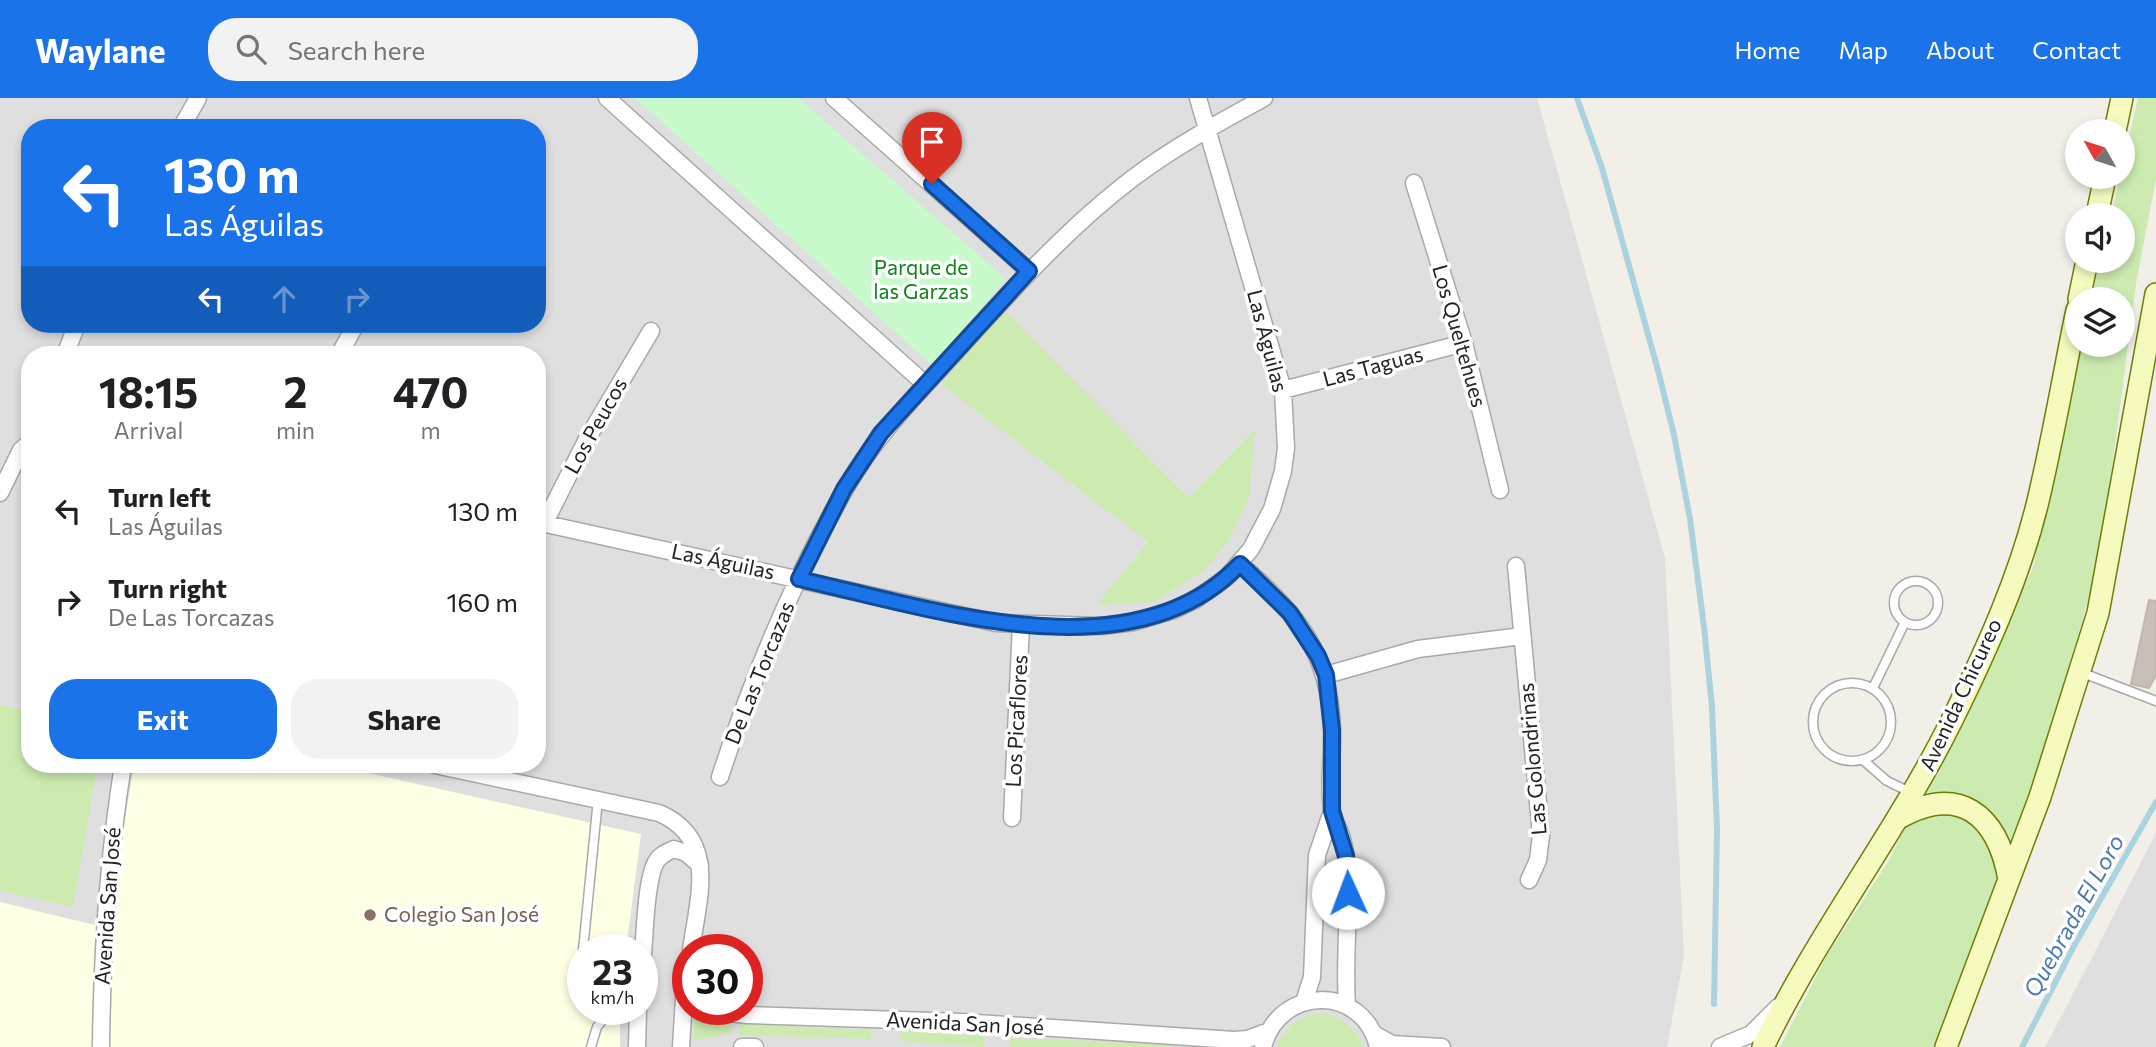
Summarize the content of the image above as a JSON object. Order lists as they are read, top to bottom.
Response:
{
  "streets": {
    "main road": ["Avenida Chicureo"],
    "street": [
      "Los Queltehues",
      "Las Águilas",
      "Las Taguas",
      "Los Peucos",
      "De Las Torcazas",
      "Los Picaflores",
      "Las Golondrinas",
      "Avenida San José"
    ]
  },
  "crossings": [
    ["Los Queltehues", "Las Taguas"],
    ["Las Águilas", "Las Taguas"],
    ["Las Águilas", "De Las Torcazas"],
    ["Las Águilas", "Los Picaflores"]
  ],
  "water": ["Quebrada El Loro"],
  "parks": ["Parque de las Garzas"],
  "places": ["Colegio San José"],
  "north": "top left",
  "page": {
    "header": "Waylane",
    "search": "Search here",
    "nav": [
      "Home",
      "Map",
      "About",
      "Contact"
    ],
    "turn": ["130 m", "Las Águilas"],
    "eta": [
      "18:15",
      "Arrival",
      "2",
      "min",
      "470",
      "m"
    ],
    "list": [
      {
        "name": "Turn left",
        "note": "Las Águilas",
        "value": "130 m"
      },
      {
        "name": "Turn right",
        "note": "De Las Torcazas",
        "value": "160 m"
      }
    ],
    "buttons": ["Exit", "Share"],
    "speed": "23 km/h",
    "limit": "30"
  }
}
